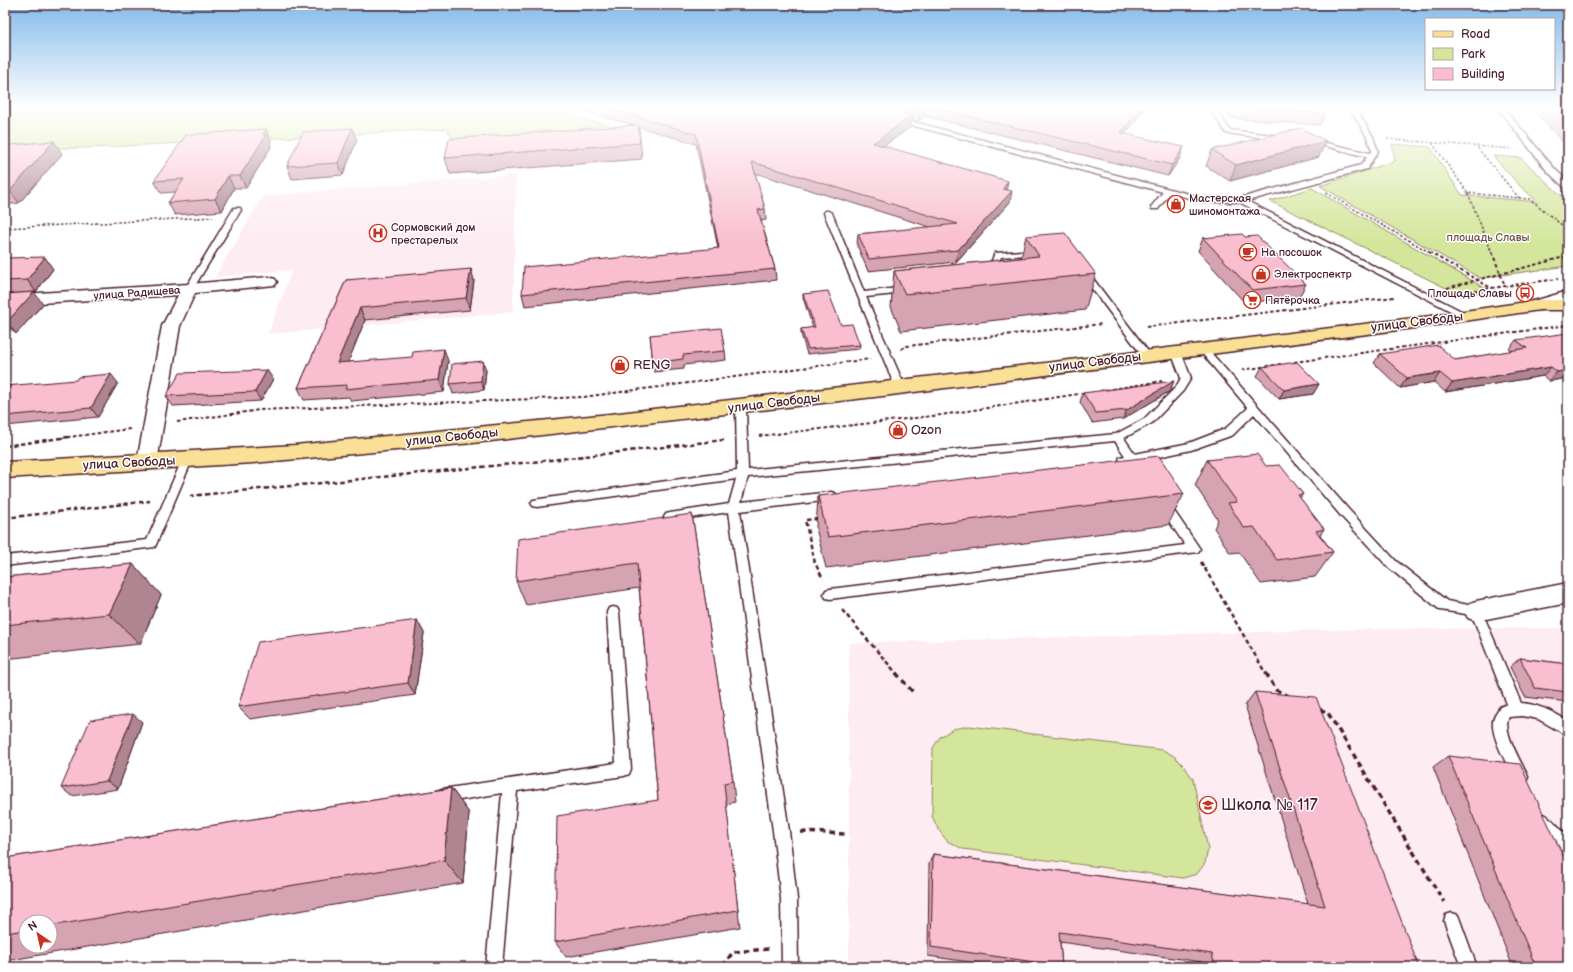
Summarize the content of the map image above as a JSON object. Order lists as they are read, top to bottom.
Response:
{
  "streets": {
    "main road": ["улица Свободы"],
    "street": ["улица Радищева"]
  },
  "parks": ["площадь Славы"],
  "places": {
    "shop": [
      "Мастерская шиномонтажа",
      "Электроспектр",
      "RENG",
      "Ozon"
    ],
    "hospital": ["Сормовский дом престарелых"],
    "cafe": ["На посошок"],
    "bus stop": ["Площадь Славы"],
    "supermarket": ["Пятёрочка"],
    "school or university": ["Школа № 117"]
  },
  "legend": ["Road", "Park", "Building"],
  "north": "top left"
}
